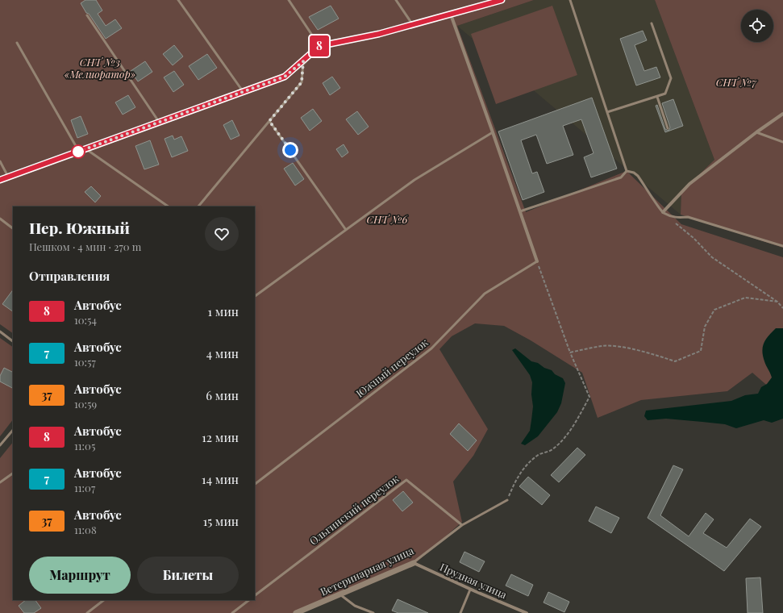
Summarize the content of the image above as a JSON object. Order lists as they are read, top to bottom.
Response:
{
  "streets": {
    "street": ["Ветеринарная улица", "Прудная улица"],
    "lane": ["Южный переулок", "Ольгинский переулок"]
  },
  "crossings": [
    ["Ольгинский переулок", "Ветеринарная улица"],
    ["Ветеринарная улица", "Прудная улица"]
  ],
  "parks": ["СНТ №3 «Мелиоратор»", "СНТ №7", "СНТ №6"],
  "lines": ["bus line 8"],
  "page": {
    "on_map": "8",
    "heading": [
      ["Пер. Южный", "Пешком · 4 мин · 270 m"],
      "Отправления"
    ],
    "list": [
      {
        "mark": "8",
        "name": "Автобус",
        "note": "10:54",
        "value": "1 мин"
      },
      {
        "mark": "7",
        "name": "Автобус",
        "note": "10:57",
        "value": "4 мин"
      },
      {
        "mark": "37",
        "name": "Автобус",
        "note": "10:59",
        "value": "6 мин"
      },
      {
        "mark": "8",
        "name": "Автобус",
        "note": "11:05",
        "value": "12 мин"
      },
      {
        "mark": "7",
        "name": "Автобус",
        "note": "11:07",
        "value": "14 мин"
      },
      {
        "mark": "37",
        "name": "Автобус",
        "note": "11:08",
        "value": "15 мин"
      }
    ],
    "buttons": ["Маршрут", "Билеты"]
  }
}
